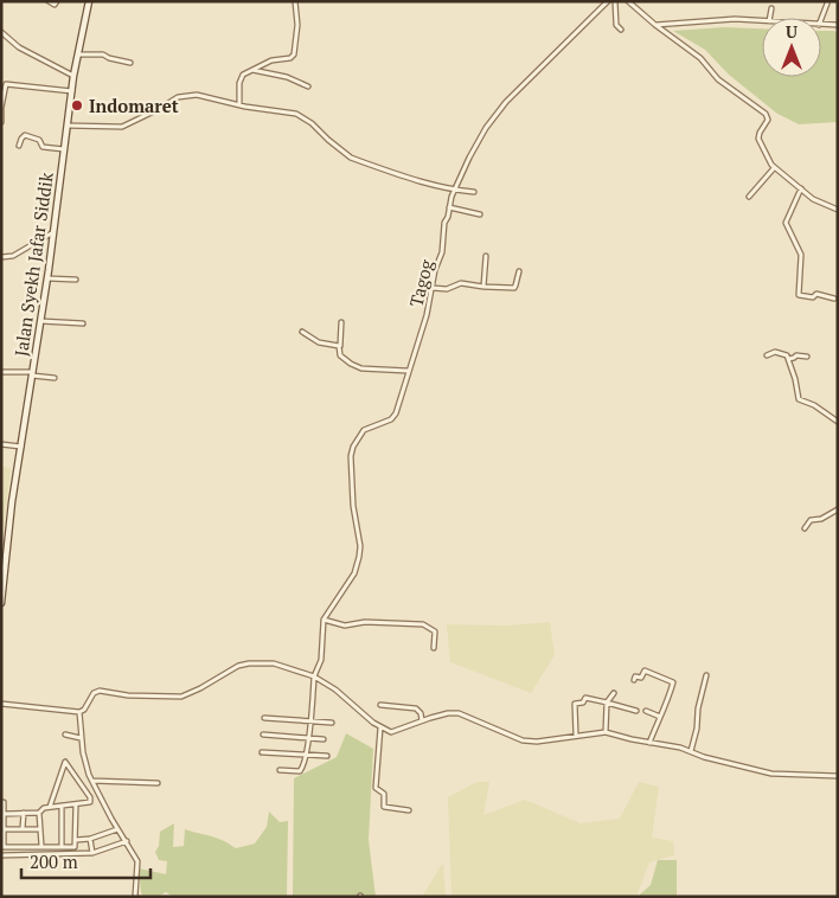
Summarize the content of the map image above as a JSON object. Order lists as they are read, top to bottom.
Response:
{
  "streets": {
    "main road": ["Jalan Syekh Jafar Siddik"],
    "street": ["Tagog"]
  },
  "places": ["Indomaret"],
  "scale_bar": "200 m",
  "north": "top"
}
